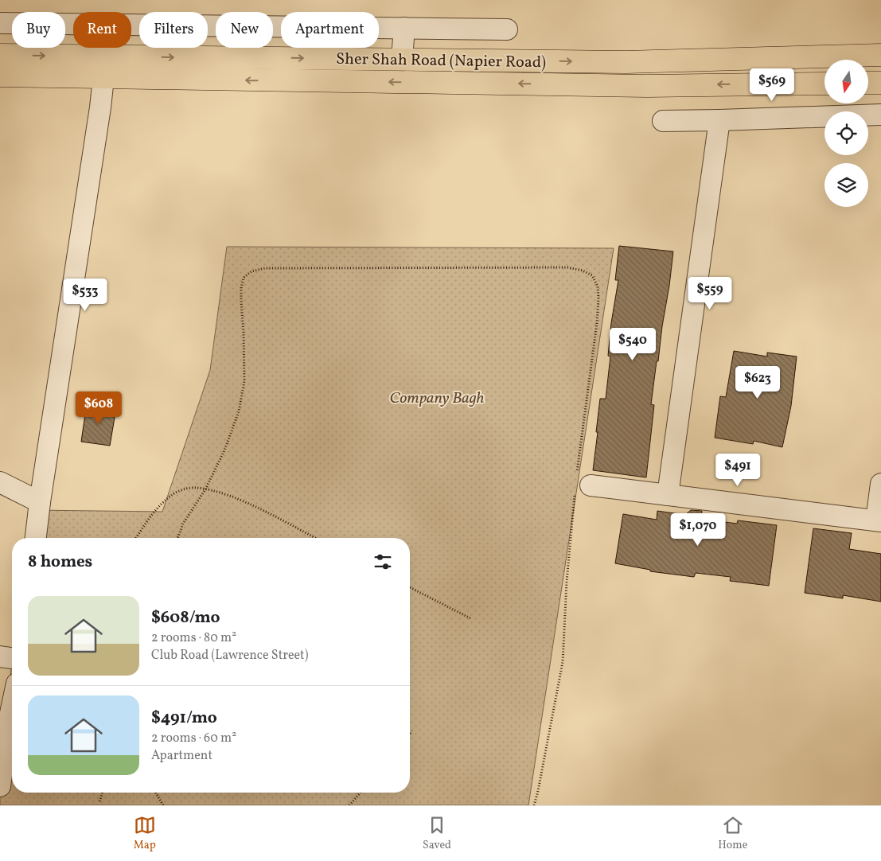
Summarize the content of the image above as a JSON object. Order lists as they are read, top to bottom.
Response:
{
  "streets": {
    "main road": ["Sher Shah Road (Napier Road)"]
  },
  "parks": ["Company Bagh"],
  "north": "bottom",
  "page": {
    "chip": [
      "Buy",
      "Rent",
      "Filters",
      "New",
      "Apartment"
    ],
    "price": [
      "$569",
      "$559",
      "$533",
      "$540",
      "$623",
      "$608",
      "$491",
      "$1,070"
    ],
    "heading": "8 homes",
    "list": [
      {
        "name": "$608/mo",
        "note": "2 rooms · 80 m² · Club Road (Lawrence Street)"
      },
      {
        "name": "$491/mo",
        "note": "2 rooms · 60 m² · Apartment"
      }
    ],
    "tabs": ["Map", "Saved", "Home"]
  }
}
